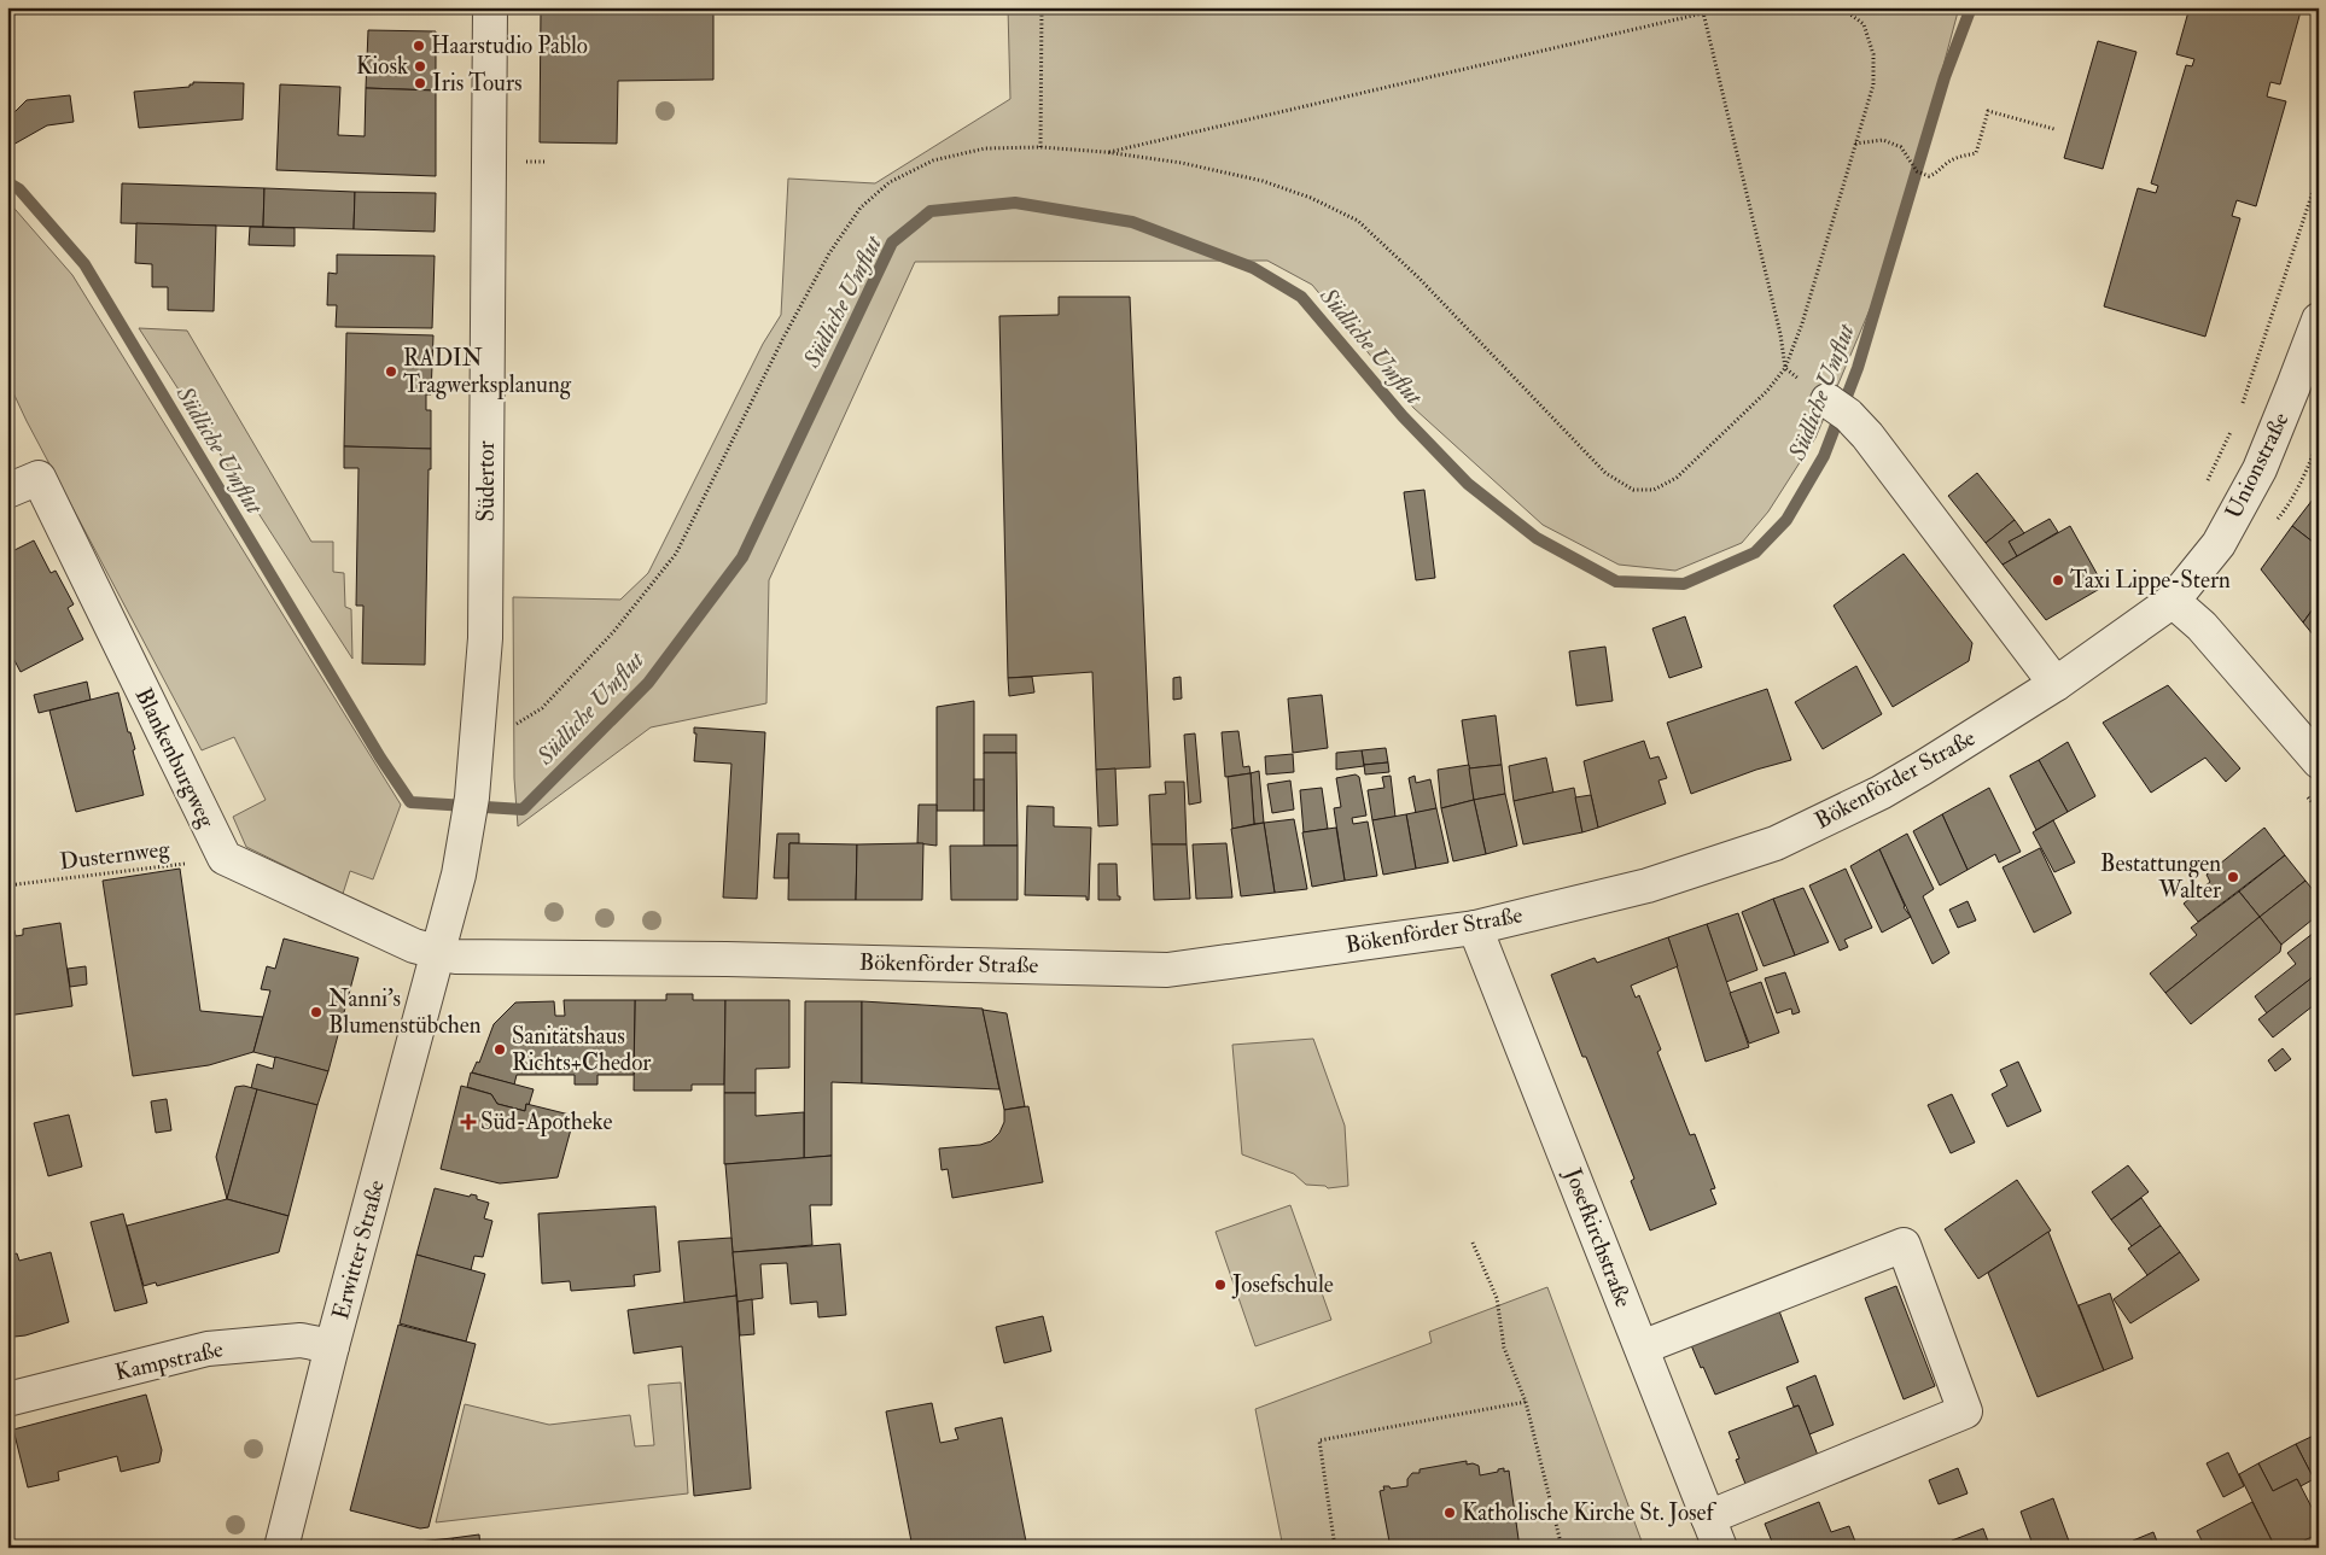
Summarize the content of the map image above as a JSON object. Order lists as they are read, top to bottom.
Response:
{
  "streets": {
    "street": [
      "Unionstraße",
      "Südertor",
      "Blankenburgweg",
      "Bökenförder Straße",
      "Josefkirchstraße",
      "Erwitter Straße",
      "Kampstraße"
    ],
    "path": ["Dusternweg"]
  },
  "crossings": [
    ["Unionstraße", "Bökenförder Straße"],
    ["Südertor", "Bökenförder Straße"],
    ["Südertor", "Erwitter Straße"],
    ["Blankenburgweg", "Dusternweg"],
    ["Bökenförder Straße", "Josefkirchstraße"],
    ["Bökenförder Straße", "Erwitter Straße"],
    ["Erwitter Straße", "Kampstraße"]
  ],
  "water": ["Südliche Umflut"],
  "places": {
    "other": [
      "Haarstudio Pablo",
      "Kiosk",
      "Iris Tours",
      "RADIN Tragwerksplanung",
      "Taxi Lippe-Stern",
      "Bestattungen Walter",
      "Nanni's Blumenstübchen",
      "Sanitätshaus Richts+Chedor",
      "Josefschule",
      "Katholische Kirche St. Josef"
    ],
    "health": ["Süd-Apotheke"]
  }
}
